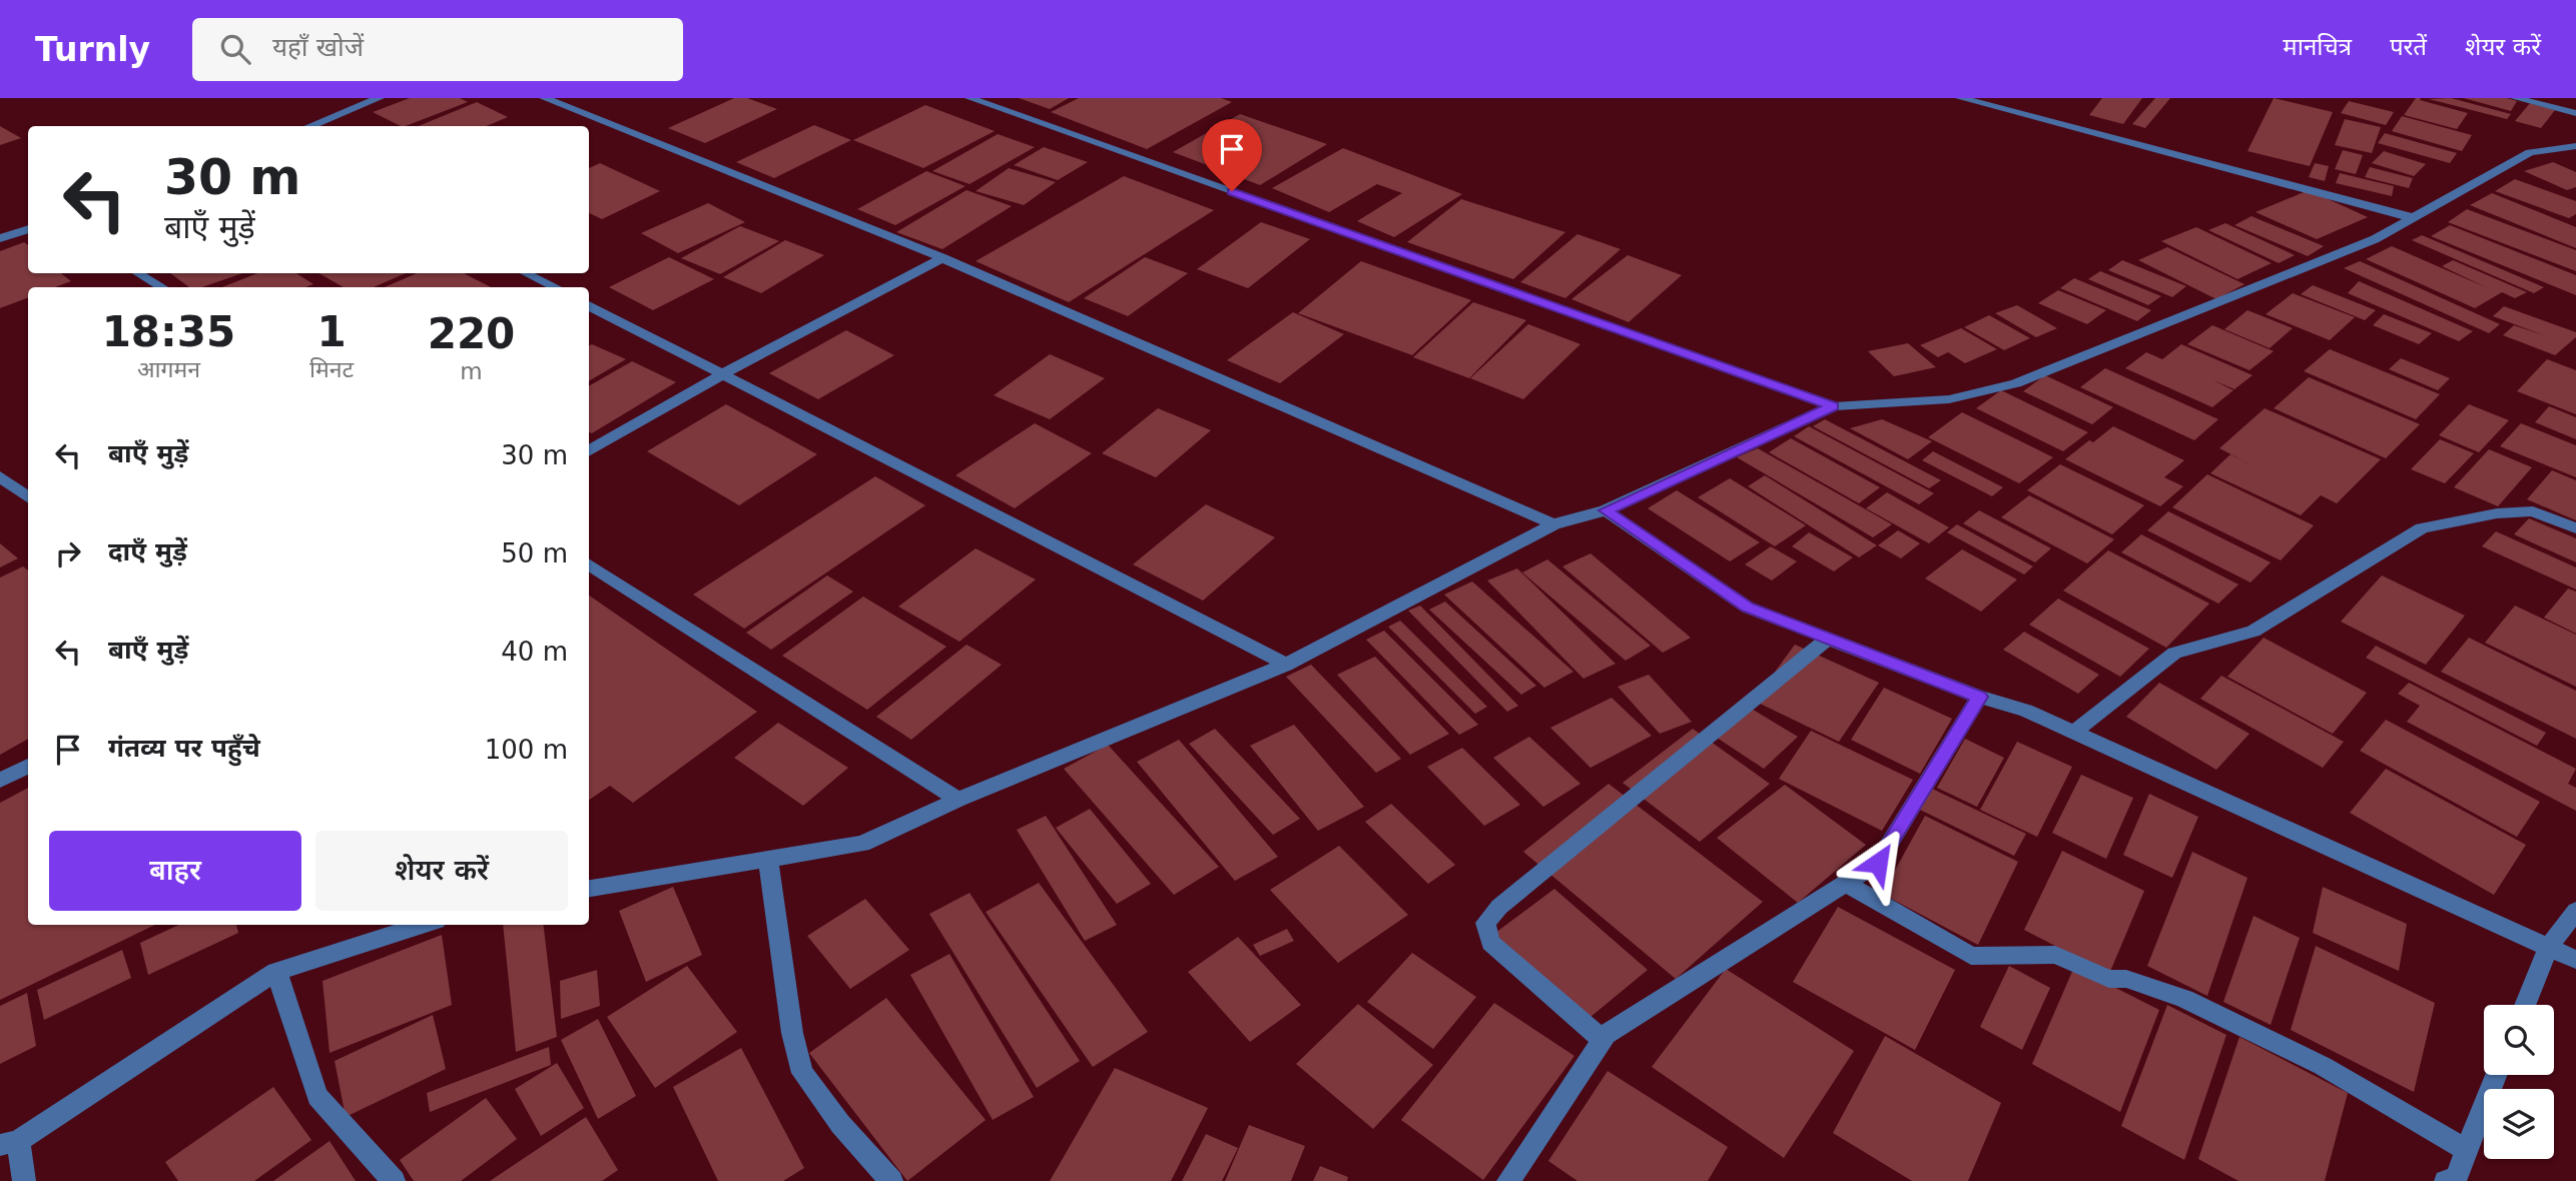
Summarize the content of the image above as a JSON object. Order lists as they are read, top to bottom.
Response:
{
  "page": {
    "header": "Turnly",
    "search": "यहाँ खोजें",
    "nav": ["मानचित्र", "परतें", "शेयर करें"],
    "turn": ["30 m", "बाएँ मुड़ें"],
    "eta": [
      "18:35",
      "आगमन",
      "1",
      "मिनट",
      "220",
      "m"
    ],
    "list": [
      {
        "name": "बाएँ मुड़ें",
        "value": "30 m"
      },
      {
        "name": "दाएँ मुड़ें",
        "value": "50 m"
      },
      {
        "name": "बाएँ मुड़ें",
        "value": "40 m"
      },
      {
        "name": "गंतव्य पर पहुँचे",
        "value": "100 m"
      }
    ],
    "buttons": ["बाहर", "शेयर करें"]
  }
}
